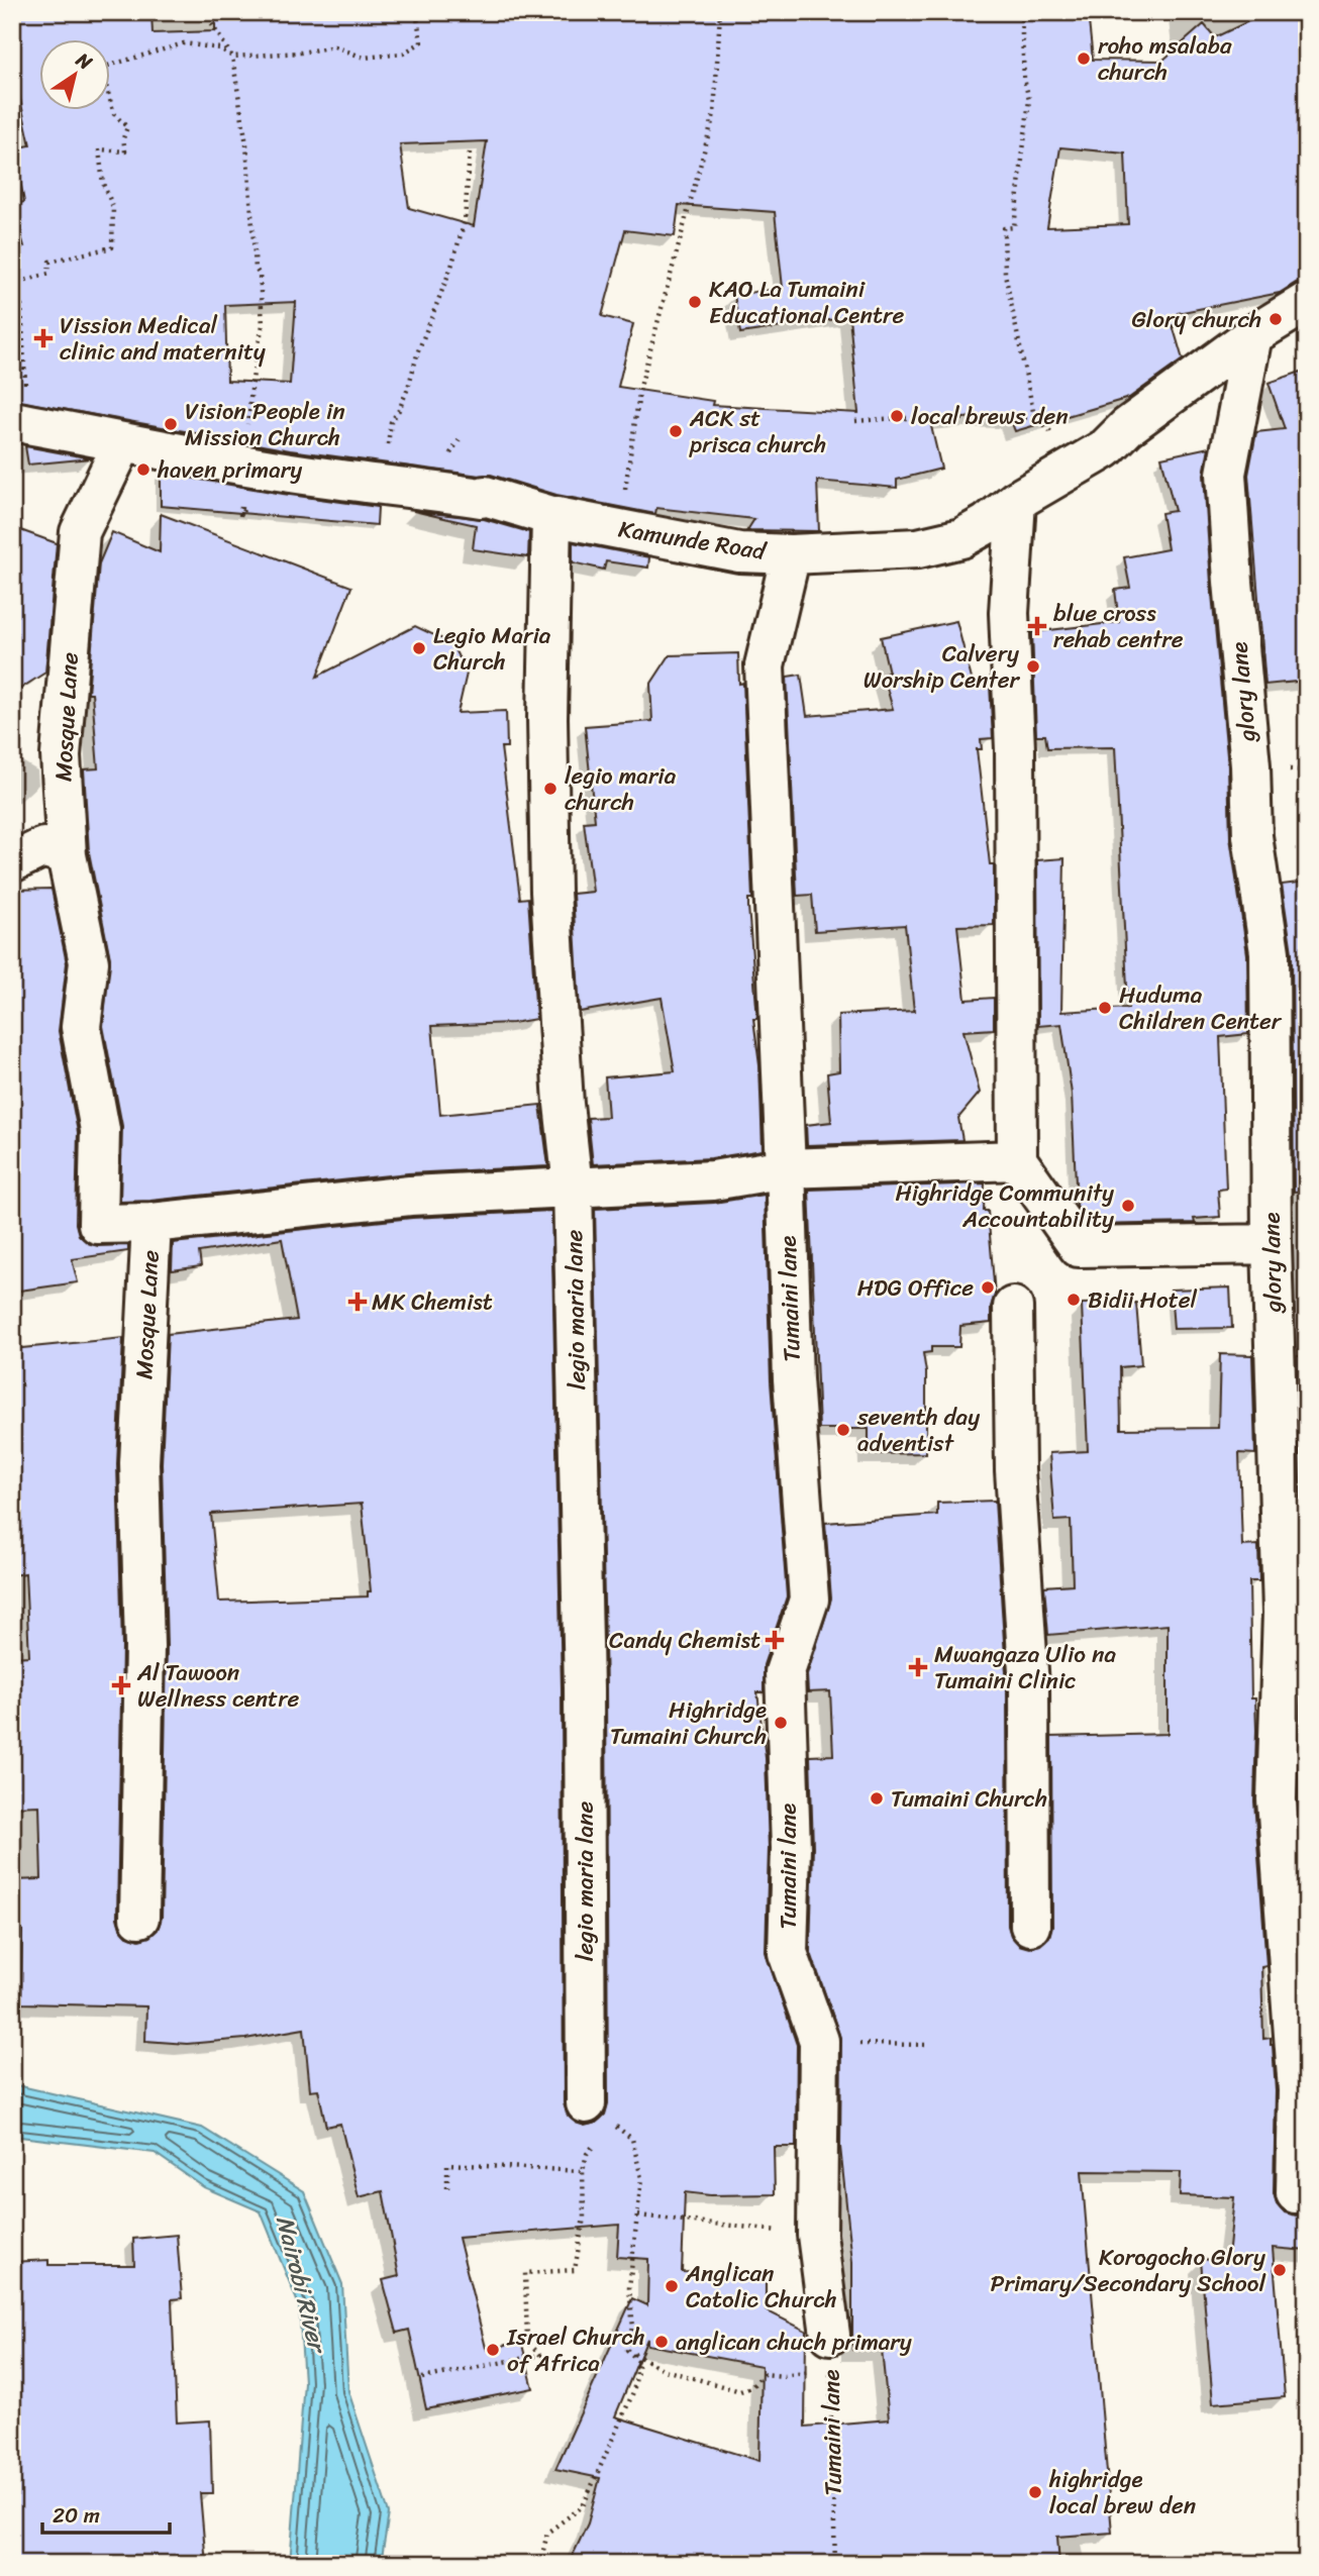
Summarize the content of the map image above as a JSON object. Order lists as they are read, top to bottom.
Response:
{
  "streets": {
    "street": [
      "Kamunde Road",
      "glory lane",
      "Mosque Lane",
      "Tumaini lane",
      "legio maria lane"
    ]
  },
  "crossings": [
    ["Kamunde Road", "glory lane"],
    ["Kamunde Road", "Mosque Lane"],
    ["Kamunde Road", "Tumaini lane"],
    ["Kamunde Road", "legio maria lane"]
  ],
  "water": ["Nairobi River"],
  "places": {
    "other": [
      "roho msalaba church",
      "KAO La Tumaini Educational Centre",
      "Glory church",
      "local brews den",
      "Vision People in Mission Church",
      "ACK st prisca church",
      "haven primary",
      "Legio Maria Church",
      "Calvery Worship Center",
      "legio maria church",
      "Huduma Children Center",
      "Highridge Community Accountability",
      "HDG Office",
      "Bidii Hotel",
      "seventh day adventist",
      "Highridge Tumaini Church",
      "Tumaini Church",
      "Korogocho Glory Primary/Secondary School",
      "Anglican Catolic Church",
      "anglican chuch primary",
      "Israel Church of Africa",
      "highridge local brew den"
    ],
    "health": [
      "Vission Medical clinic and maternity",
      "blue cross rehab centre",
      "MK Chemist",
      "Candy Chemist",
      "Mwangaza Ulio na Tumaini Clinic",
      "Al Tawoon Wellness centre"
    ]
  },
  "scale_bar": "20 m",
  "north": "top right"
}
